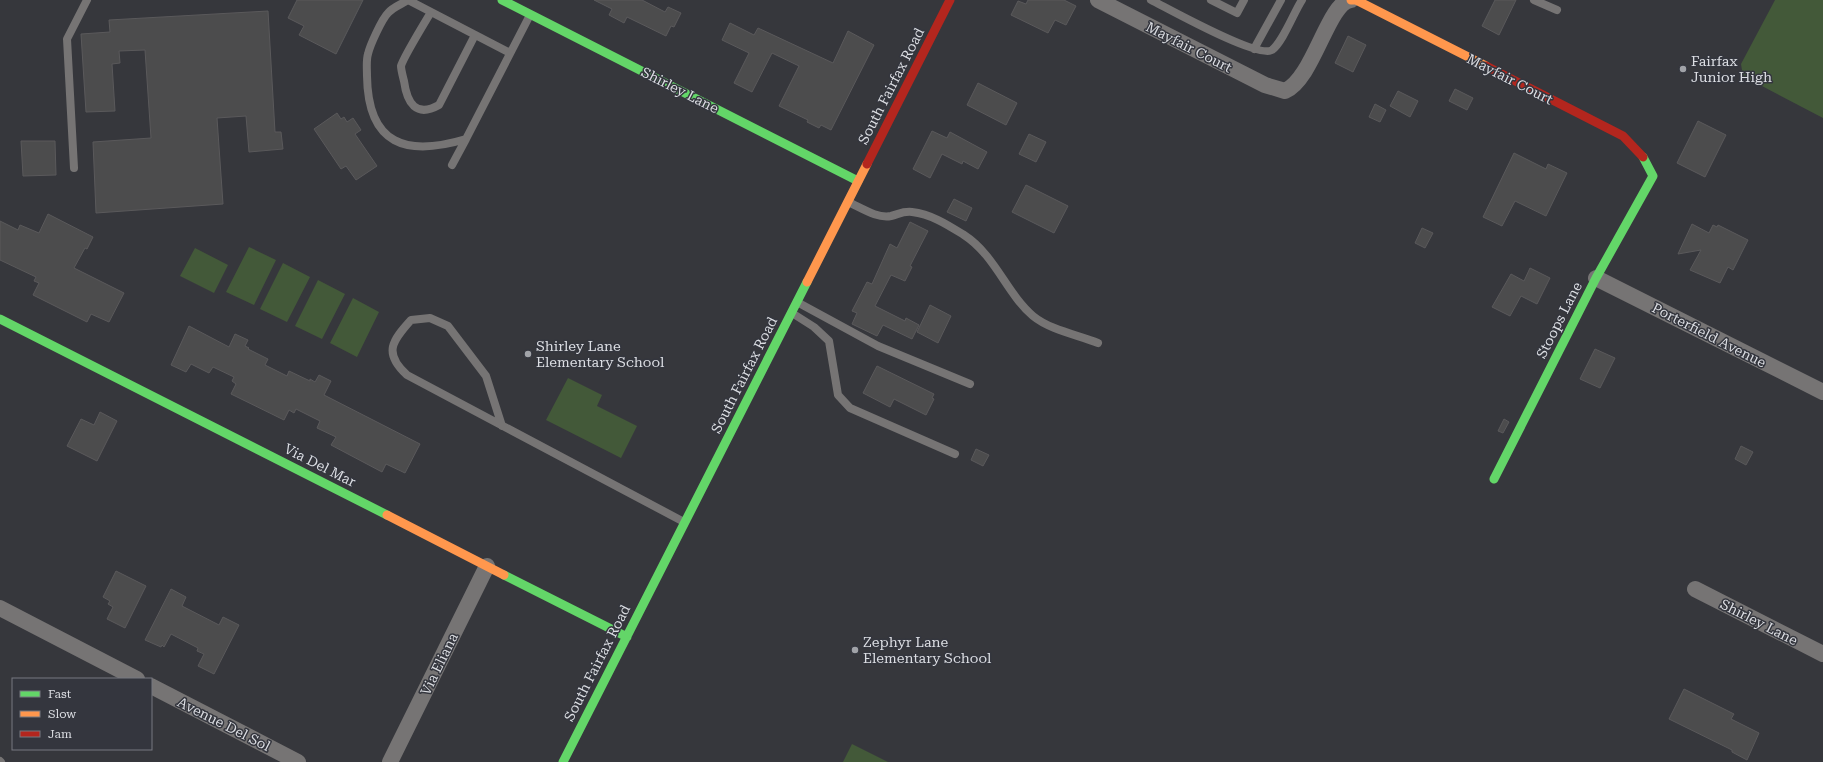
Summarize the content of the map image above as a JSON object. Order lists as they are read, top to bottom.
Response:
{
  "streets": {
    "street": [
      "Mayfair Court",
      "South Fairfax Road",
      "Shirley Lane",
      "Stoops Lane",
      "Porterfield Avenue",
      "Via Del Mar",
      "Via Eliana",
      "Avenue Del Sol"
    ]
  },
  "crossings": [
    ["Mayfair Court", "Stoops Lane"],
    ["South Fairfax Road", "Shirley Lane"],
    ["South Fairfax Road", "Via Del Mar"],
    ["Stoops Lane", "Porterfield Avenue"],
    ["Via Del Mar", "Via Eliana"]
  ],
  "places": ["Fairfax Junior High", "Shirley Lane Elementary School", "Zephyr Lane Elementary School"],
  "legend": ["Fast", "Slow", "Jam"]
}
